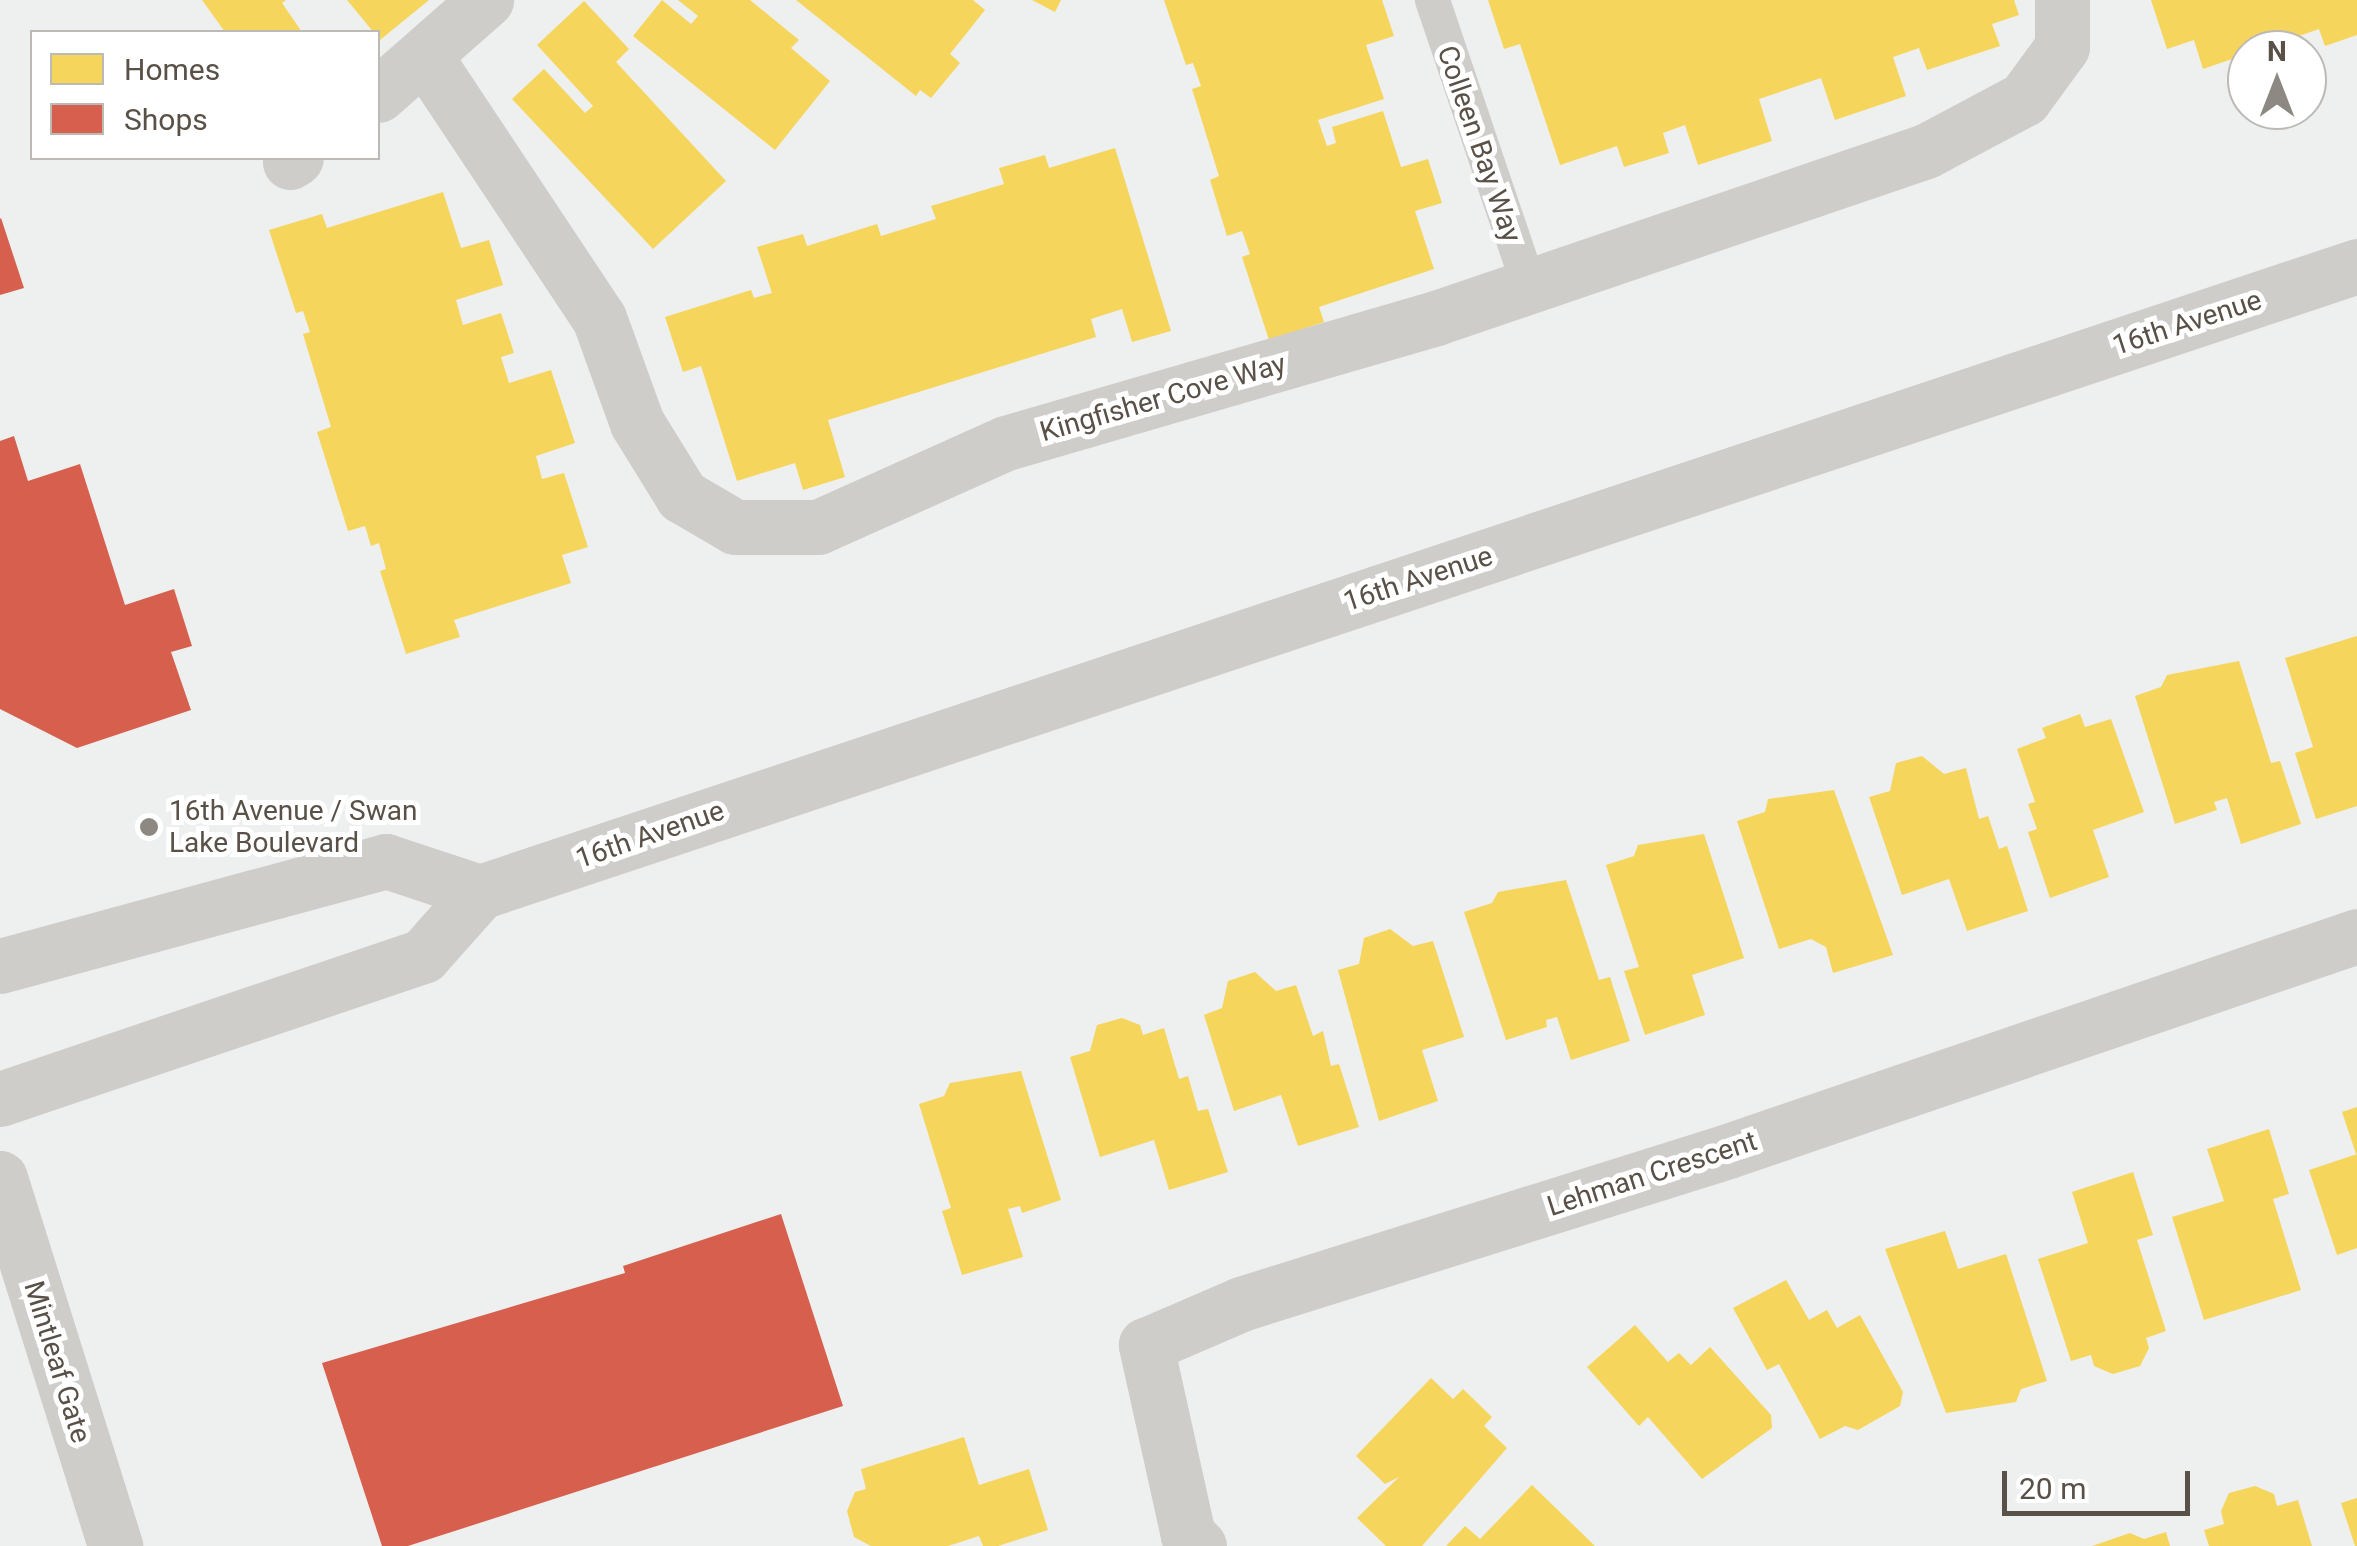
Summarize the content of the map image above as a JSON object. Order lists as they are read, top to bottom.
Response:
{
  "streets": {
    "street": [
      "16th Avenue",
      "Kingfisher Cove Way",
      "Lehman Crescent",
      "Mintleaf Gate"
    ],
    "lane": ["Colleen Bay Way"]
  },
  "crossings": [
    ["Colleen Bay Way", "Kingfisher Cove Way"]
  ],
  "places": ["16th Avenue / Swan Lake Boulevard"],
  "legend": ["Homes", "Shops"],
  "scale_bar": "20 m",
  "north": "top"
}
